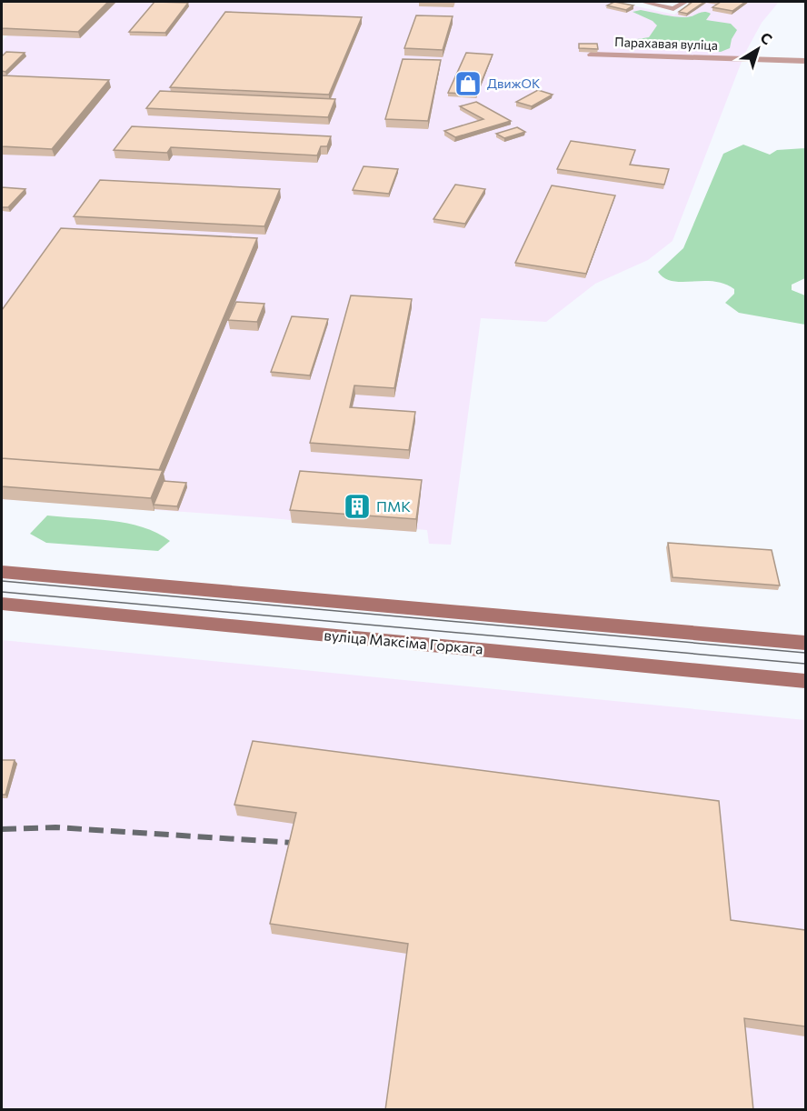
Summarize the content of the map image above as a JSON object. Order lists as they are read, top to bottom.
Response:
{
  "streets": {
    "main road": ["вуліца Максіма Горкага"],
    "street": ["Парахавая вуліца"]
  },
  "places": {
    "shop": ["ДвижОК"],
    "building": ["ПМК"]
  },
  "north": "top right"
}
